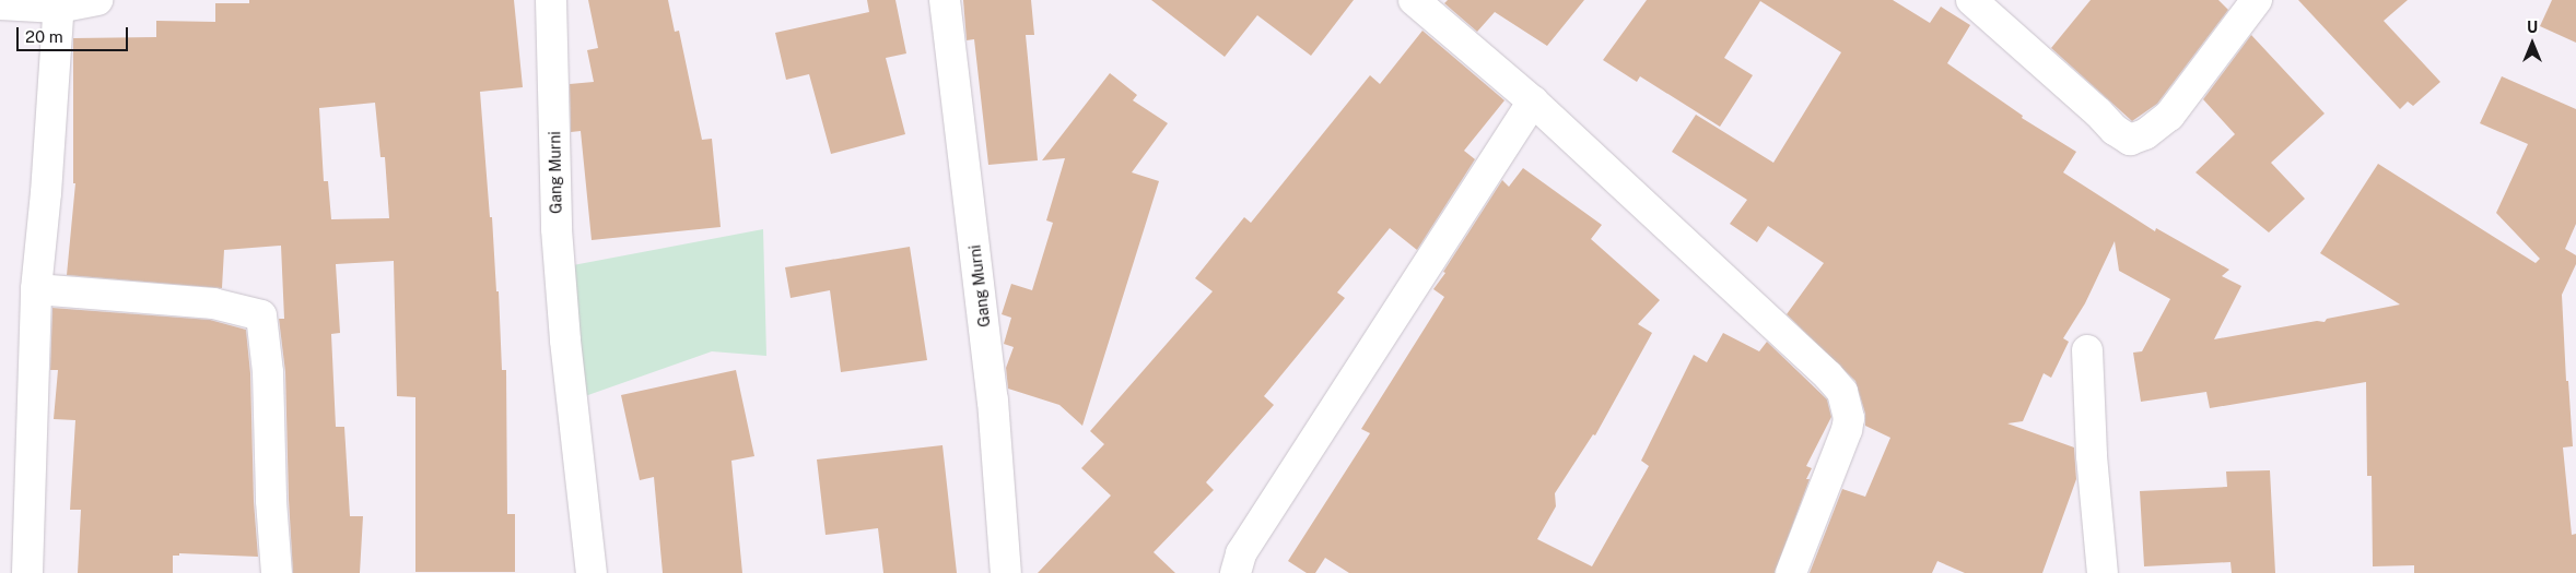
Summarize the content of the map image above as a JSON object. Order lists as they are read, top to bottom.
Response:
{
  "streets": {
    "street": ["Gang Murni"]
  },
  "scale_bar": "20 m",
  "north": "top"
}
